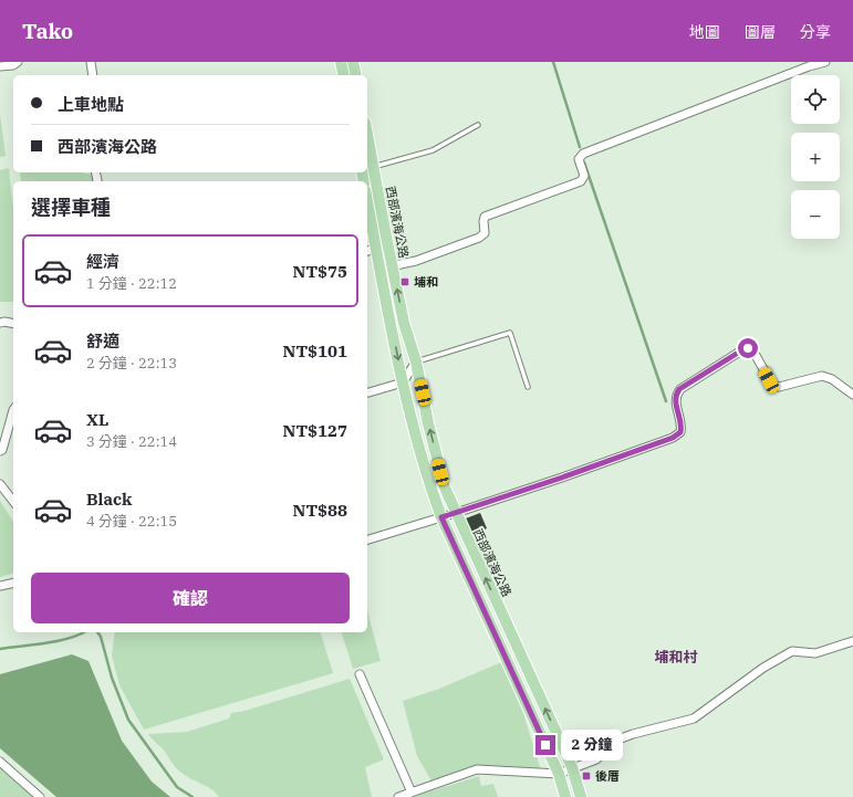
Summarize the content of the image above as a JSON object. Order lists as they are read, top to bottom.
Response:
{
  "streets": {
    "main road": ["西部濱海公路"]
  },
  "districts": ["埔和村"],
  "places": {
    "transit": ["埔和", "後厝"]
  },
  "page": {
    "header": "Tako",
    "nav": ["地圖", "圖層", "分享"],
    "map_buttons": ["+", "−"],
    "banner": ["上車地點", "西部濱海公路"],
    "heading": "選擇車種",
    "list": [
      {
        "name": "經濟",
        "note": "1 分鐘 · 22:12",
        "value": "NT$75"
      },
      {
        "name": "舒適",
        "note": "2 分鐘 · 22:13",
        "value": "NT$101"
      },
      {
        "name": "XL",
        "note": "3 分鐘 · 22:14",
        "value": "NT$127"
      },
      {
        "name": "Black",
        "note": "4 分鐘 · 22:15",
        "value": "NT$88"
      }
    ],
    "buttons": "確認",
    "bubble": "2 分鐘"
  }
}
